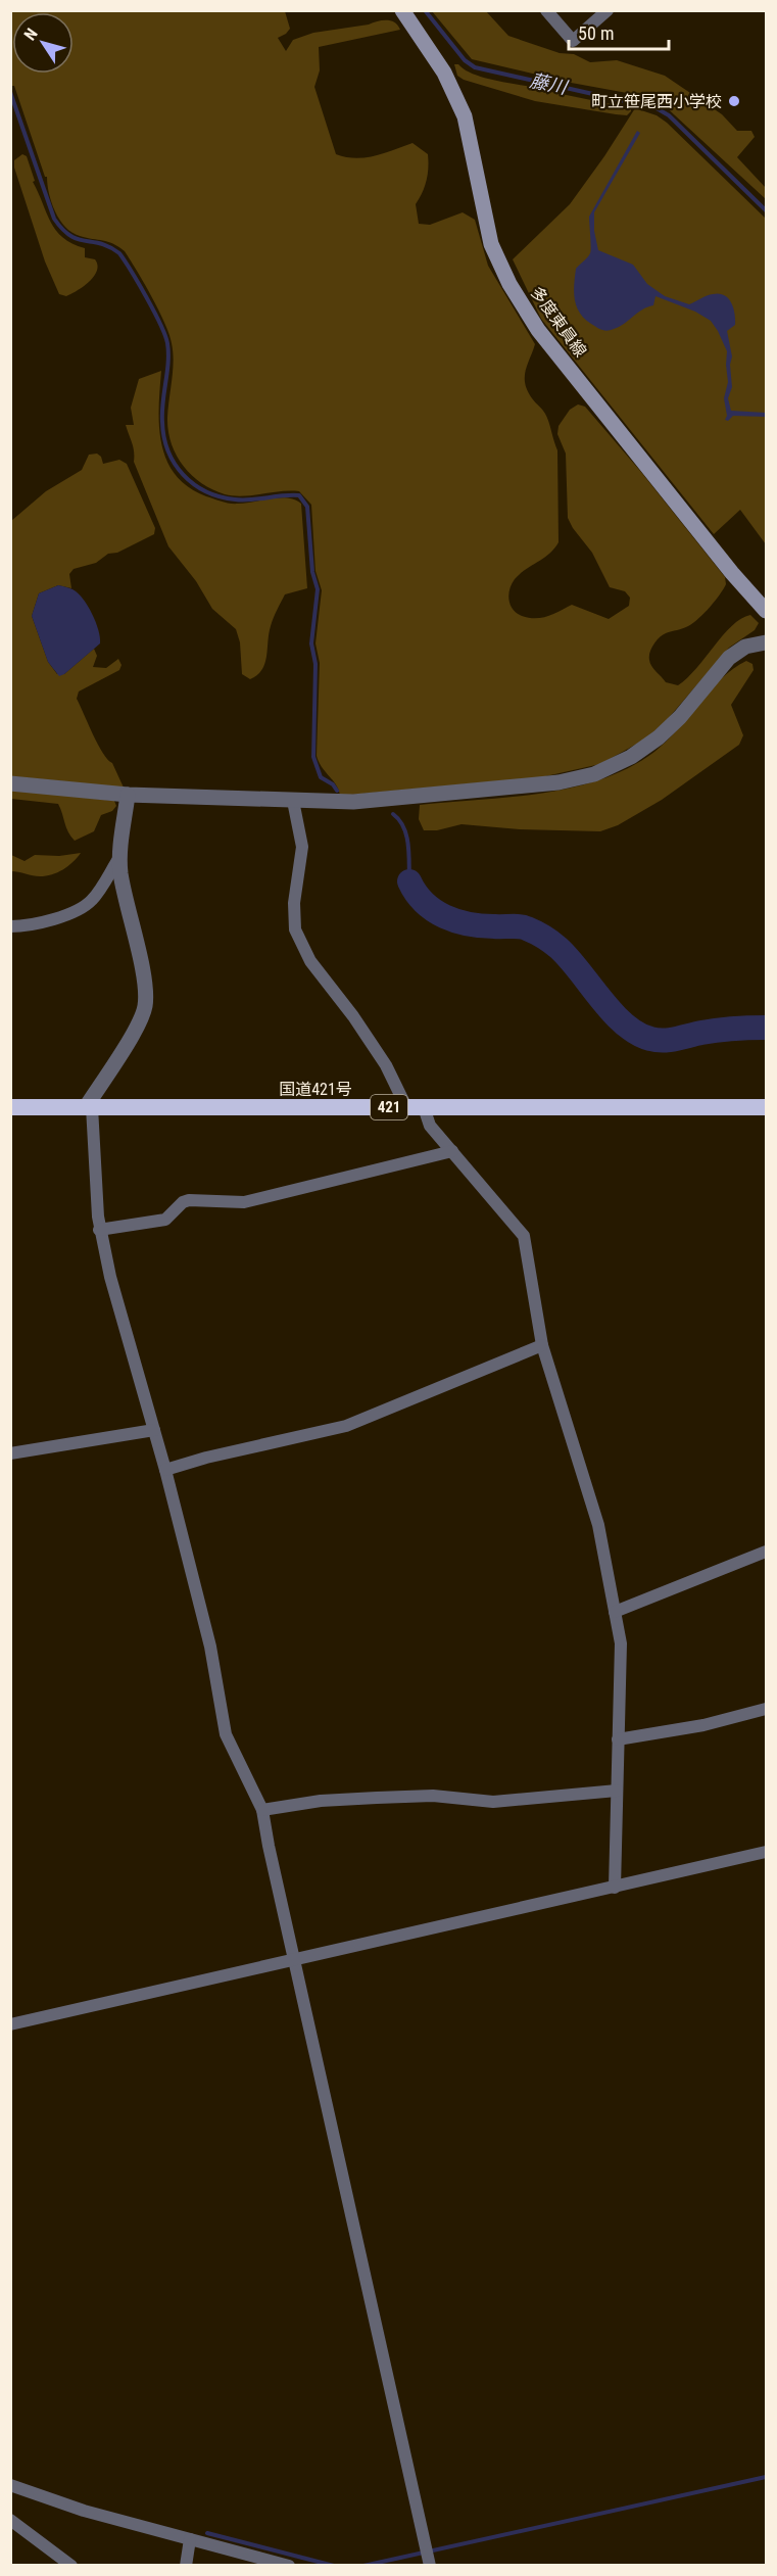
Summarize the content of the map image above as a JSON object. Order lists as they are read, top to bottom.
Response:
{
  "streets": {
    "highway": ["国道421号", "421"],
    "main road": ["多度東員線"]
  },
  "water": ["藤川"],
  "places": ["町立笹尾西小学校"],
  "scale_bar": "50 m",
  "north": "top left"
}
